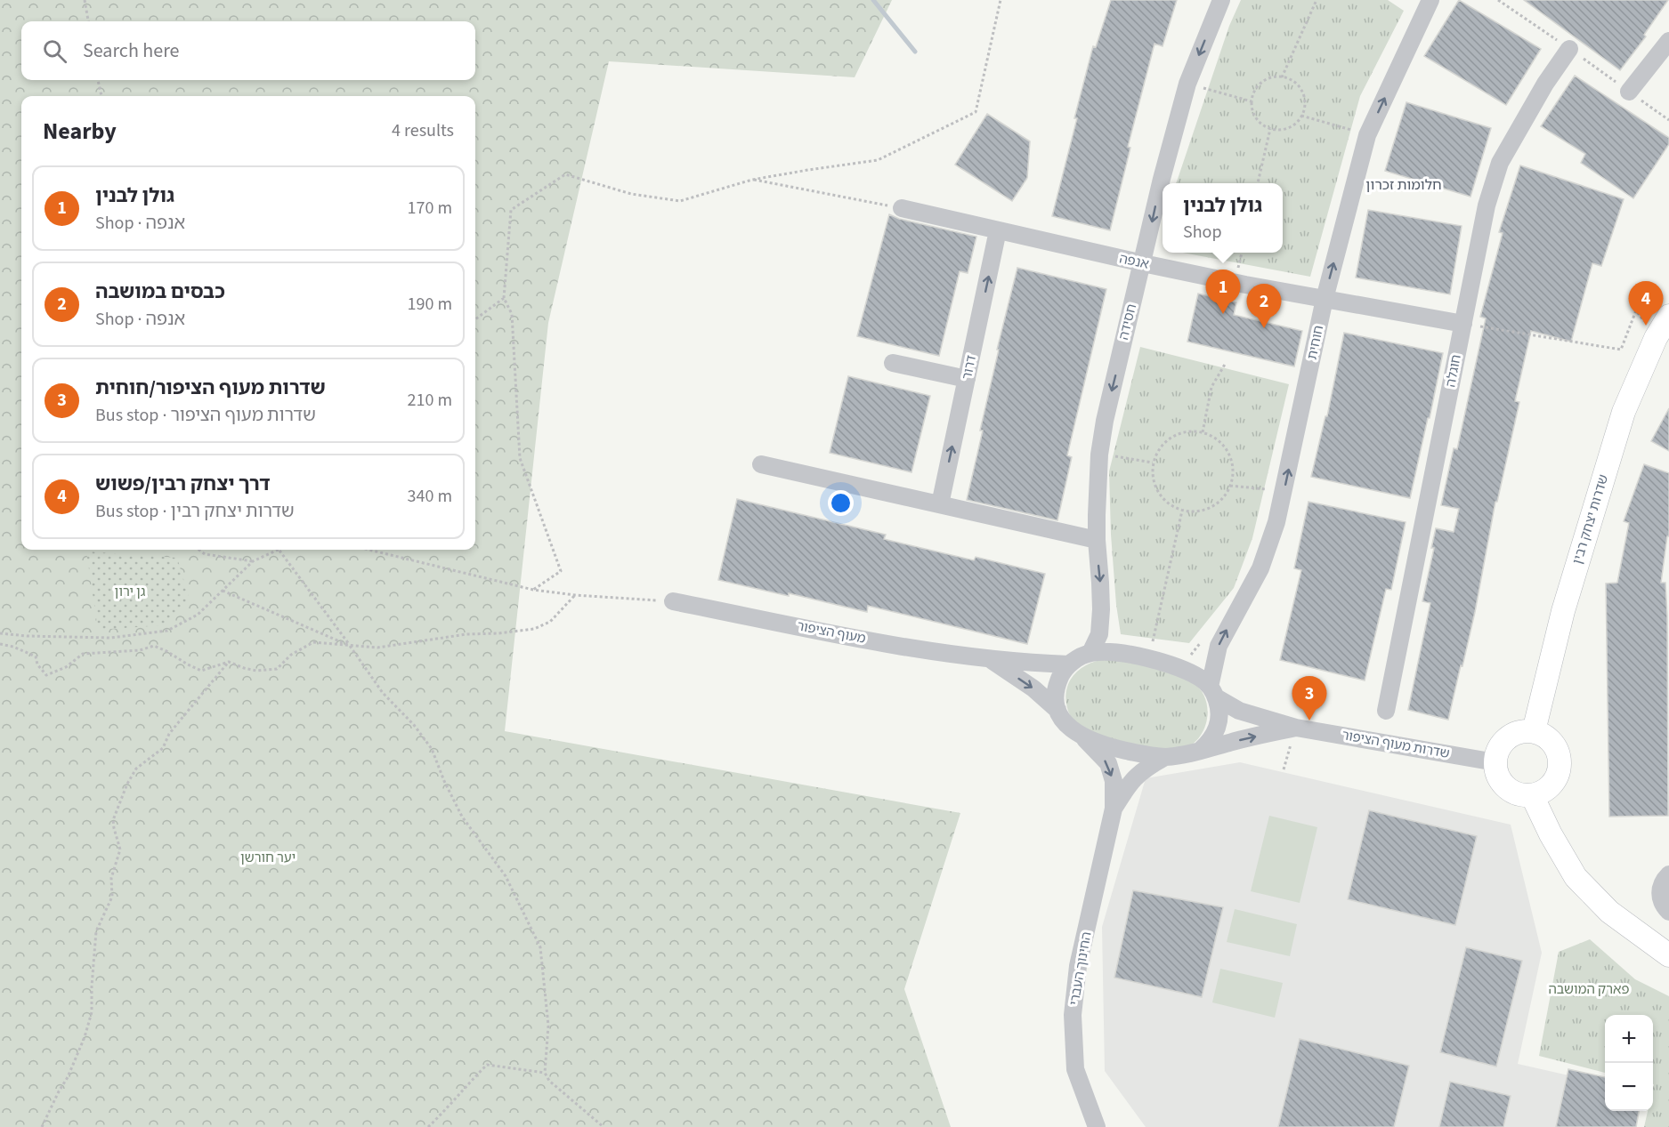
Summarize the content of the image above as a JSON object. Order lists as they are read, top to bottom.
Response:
{
  "streets": {
    "main road": ["שדרות יצחק רבין"],
    "street": [
      "אנפה",
      "חסידה",
      "חוחית",
      "דרור",
      "חוגלה",
      "מעוף הציפור",
      "שדרות מעוף הציפור",
      "החינוך העברי"
    ]
  },
  "crossings": [
    ["אנפה", "חסידה"],
    ["אנפה", "חוחית"],
    ["אנפה", "דרור"],
    ["אנפה", "חוגלה"],
    ["חסידה", "חוחית"],
    ["חסידה", "מעוף הציפור"],
    ["חסידה", "שדרות מעוף הציפור"],
    ["חסידה", "החינוך העברי"],
    ["חוחית", "מעוף הציפור"],
    ["חוחית", "שדרות מעוף הציפור"],
    ["חוחית", "החינוך העברי"],
    ["שדרות יצחק רבין", "שדרות מעוף הציפור"],
    ["מעוף הציפור", "שדרות מעוף הציפור"],
    ["מעוף הציפור", "החינוך העברי"],
    ["שדרות מעוף הציפור", "החינוך העברי"]
  ],
  "one_way": ["חסידה", "חוחית", "דרור"],
  "districts": ["חלומות זכרון"],
  "parks": ["גן ירון", "יער חורשן", "פארק המושבה"],
  "page": {
    "search": "Search here",
    "heading": ["Nearby", "4 results"],
    "list": [
      {
        "mark": "1",
        "name": "גולן לבנין",
        "note": "Shop · אנפה",
        "value": "170 m"
      },
      {
        "mark": "2",
        "name": "כבסים במושבה",
        "note": "Shop · אנפה",
        "value": "190 m"
      },
      {
        "mark": "3",
        "name": "שדרות מעוף הציפור/חוחית",
        "note": "Bus stop · שדרות מעוף הציפור",
        "value": "210 m"
      },
      {
        "mark": "4",
        "name": "דרך יצחק רבין/פשוש",
        "note": "Bus stop · שדרות יצחק רבין",
        "value": "340 m"
      }
    ],
    "popup": ["גולן לבנין", "Shop"],
    "pins": [
      "1",
      "4",
      "2",
      "3"
    ],
    "map_buttons": ["+", "−"]
  }
}
